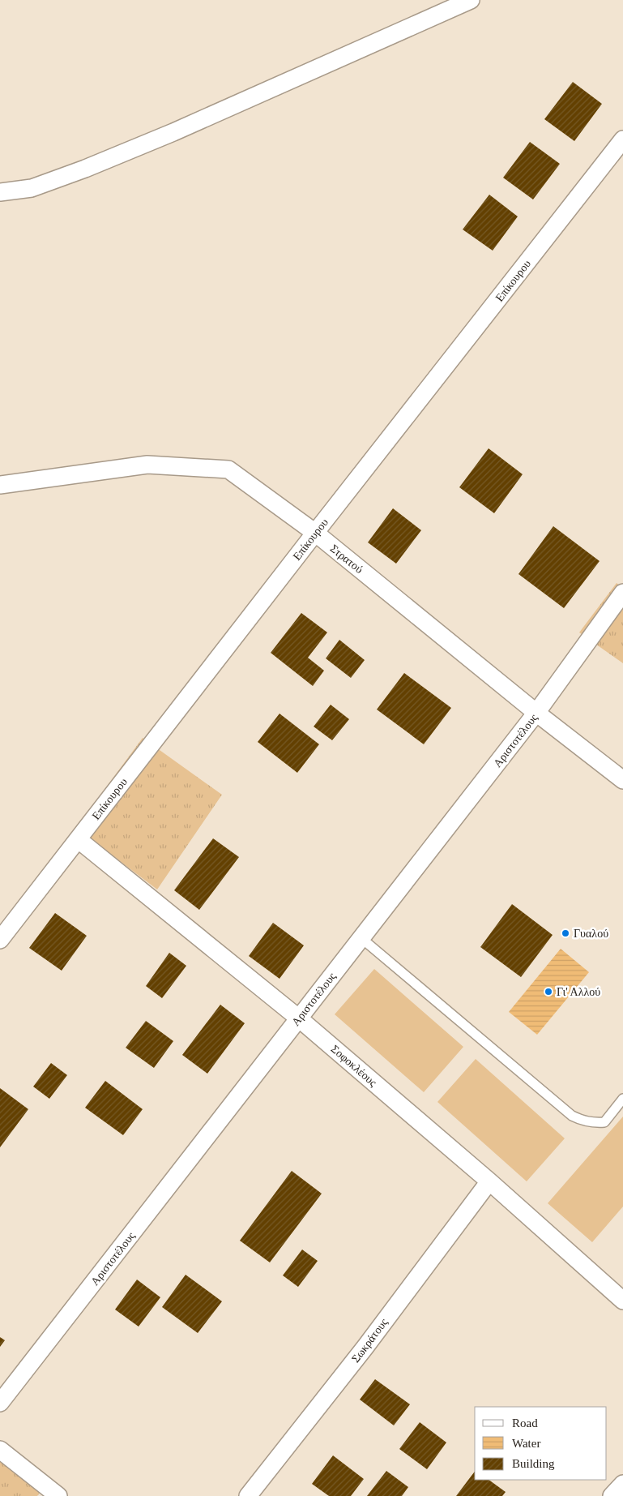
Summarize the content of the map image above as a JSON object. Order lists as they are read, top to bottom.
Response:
{
  "streets": {
    "street": [
      "Επίκουρου",
      "Στρατού",
      "Αριστοτέλους",
      "Σοφοκλέους",
      "Σωκράτους"
    ]
  },
  "crossings": [
    ["Επίκουρου", "Στρατού"],
    ["Επίκουρου", "Σοφοκλέους"],
    ["Στρατού", "Αριστοτέλους"],
    ["Αριστοτέλους", "Σοφοκλέους"],
    ["Σοφοκλέους", "Σωκράτους"]
  ],
  "places": ["Γυαλού", "Γι' Αλλού"],
  "legend": ["Road", "Water", "Building"]
}
